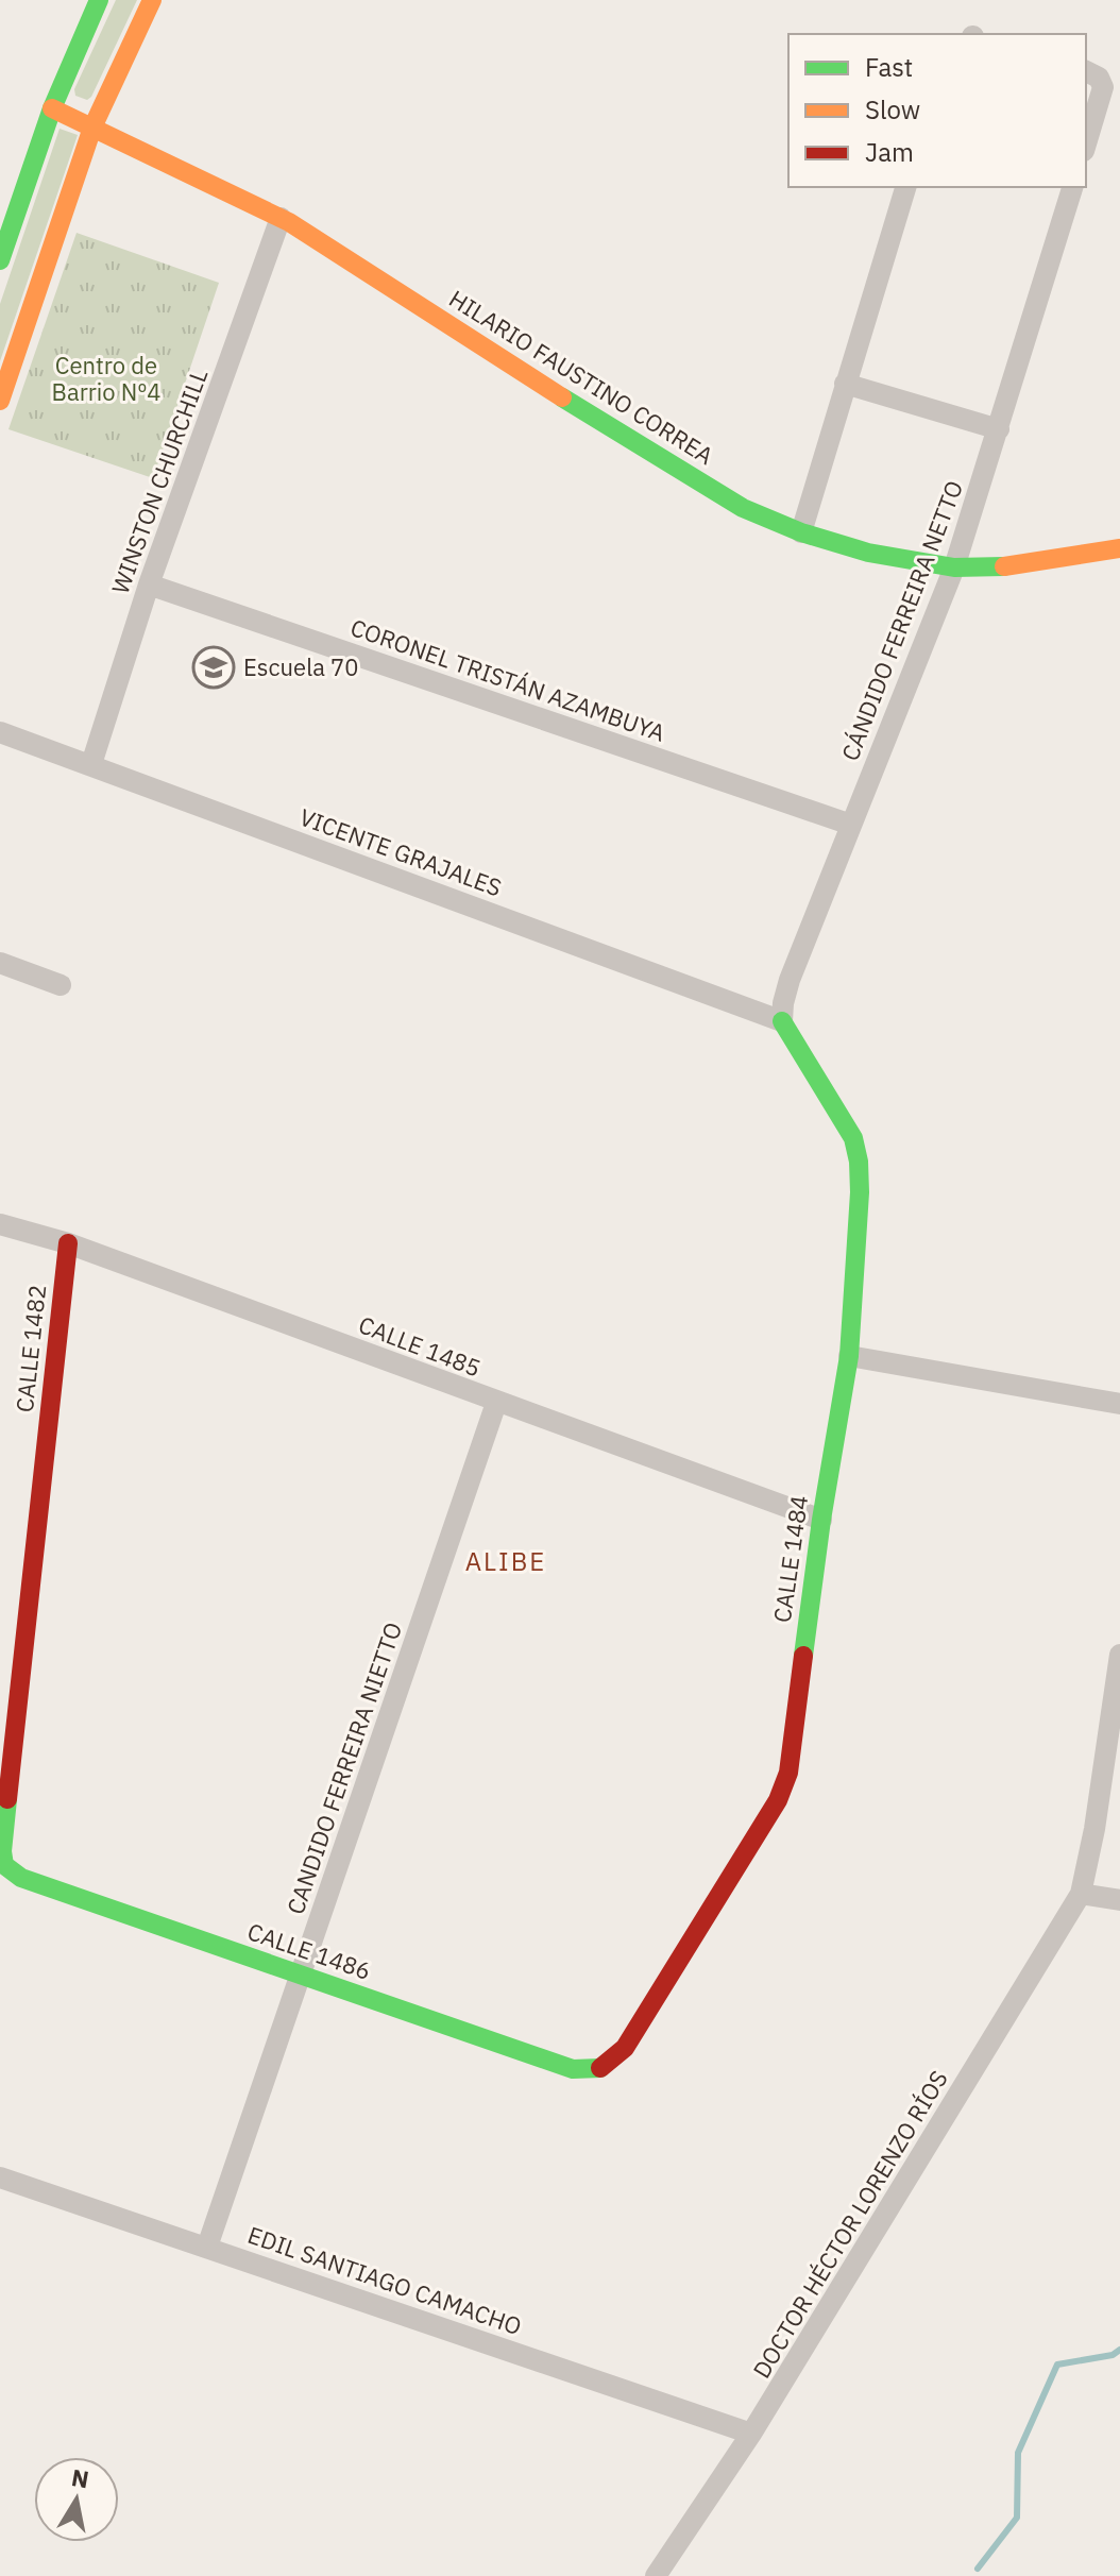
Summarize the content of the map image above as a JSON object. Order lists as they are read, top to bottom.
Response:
{
  "streets": {
    "street": [
      "HILARIO FAUSTINO CORREA",
      "WINSTON CHURCHILL",
      "CÁNDIDO FERREIRA NETTO",
      "CORONEL TRISTÁN AZAMBUYA",
      "VICENTE GRAJALES",
      "CALLE 1485",
      "CALLE 1482",
      "CALLE 1484",
      "CANDIDO FERREIRA NIETTO",
      "CALLE 1486",
      "DOCTOR HÉCTOR LORENZO RÍOS",
      "EDIL SANTIAGO CAMACHO"
    ]
  },
  "crossings": [
    ["HILARIO FAUSTINO CORREA", "WINSTON CHURCHILL"],
    ["HILARIO FAUSTINO CORREA", "CÁNDIDO FERREIRA NETTO"],
    ["WINSTON CHURCHILL", "CORONEL TRISTÁN AZAMBUYA"],
    ["WINSTON CHURCHILL", "VICENTE GRAJALES"],
    ["CÁNDIDO FERREIRA NETTO", "CORONEL TRISTÁN AZAMBUYA"],
    ["CÁNDIDO FERREIRA NETTO", "VICENTE GRAJALES"],
    ["CÁNDIDO FERREIRA NETTO", "CALLE 1484"],
    ["VICENTE GRAJALES", "CALLE 1484"],
    ["CALLE 1485", "CALLE 1482"],
    ["CALLE 1485", "CALLE 1484"],
    ["CALLE 1485", "CANDIDO FERREIRA NIETTO"],
    ["CALLE 1482", "CALLE 1486"],
    ["CALLE 1484", "CALLE 1486"],
    ["CANDIDO FERREIRA NIETTO", "CALLE 1486"],
    ["CANDIDO FERREIRA NIETTO", "EDIL SANTIAGO CAMACHO"],
    ["DOCTOR HÉCTOR LORENZO RÍOS", "EDIL SANTIAGO CAMACHO"]
  ],
  "districts": ["ALIBE"],
  "parks": ["Centro de Barrio Nº4"],
  "places": {
    "school or university": ["Escuela 70"]
  },
  "legend": ["Fast", "Slow", "Jam"],
  "north": "top"
}
